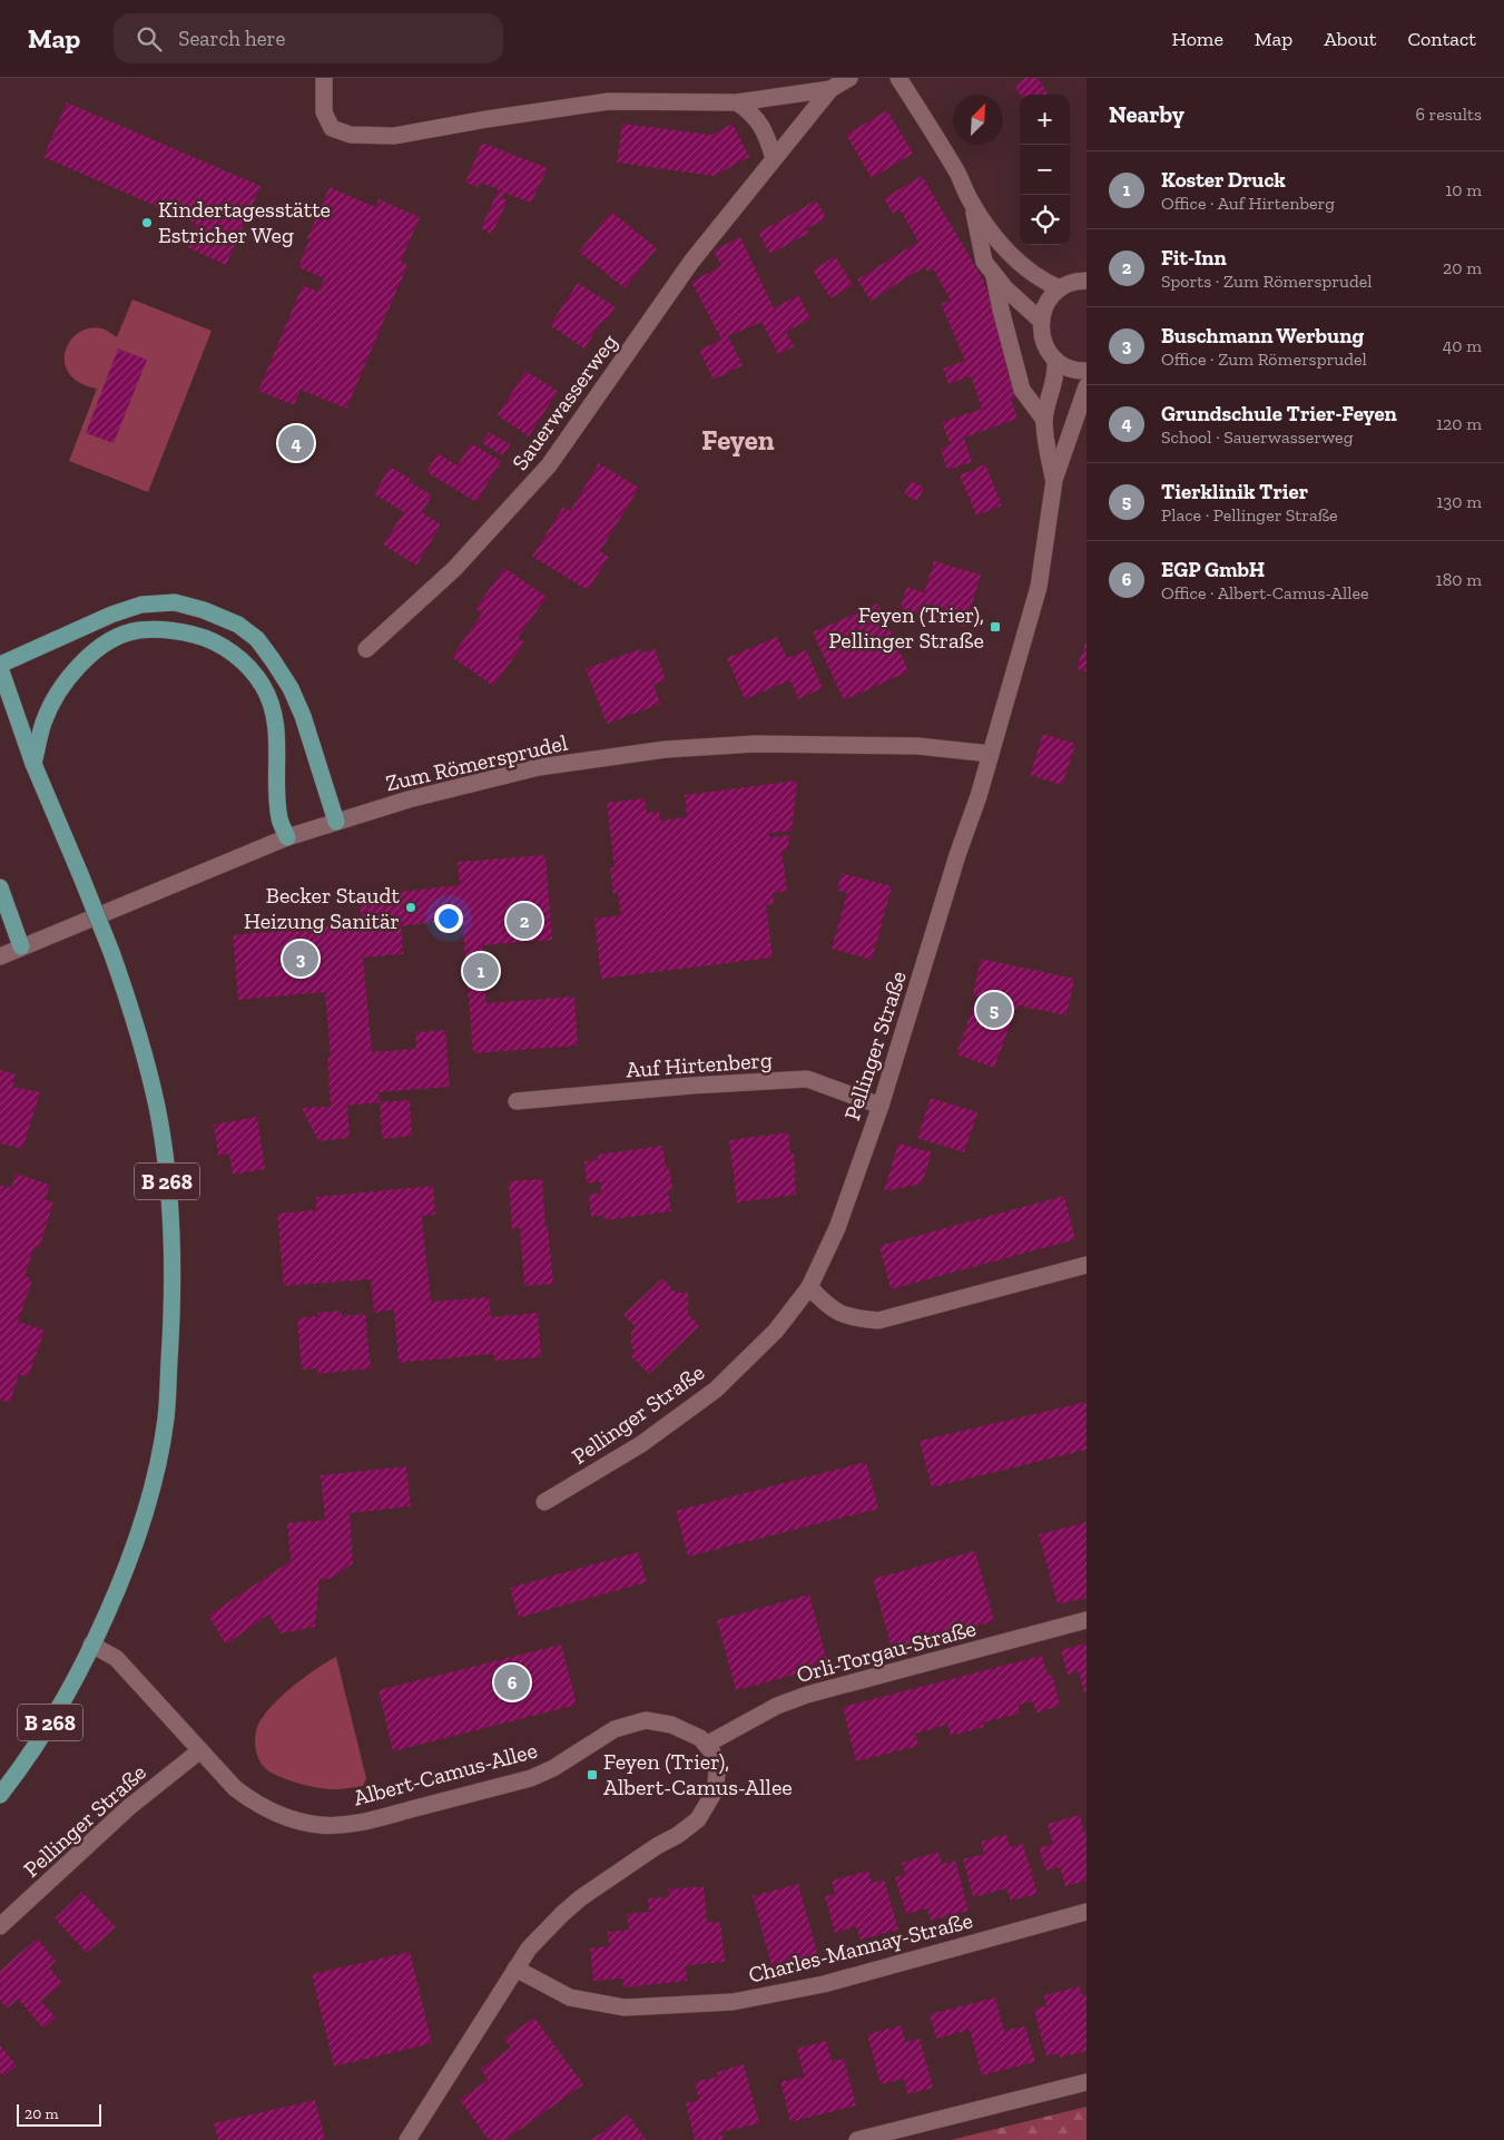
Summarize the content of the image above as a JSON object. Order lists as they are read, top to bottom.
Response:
{
  "streets": {
    "main road": ["B 268"],
    "street": [
      "Sauerwasserweg",
      "Zum Römersprudel",
      "Pellinger Straße",
      "Auf Hirtenberg",
      "Orli-Torgau-Straße",
      "Albert-Camus-Allee",
      "Charles-Mannay-Straße"
    ]
  },
  "crossings": [
    ["Zum Römersprudel", "Pellinger Straße"],
    ["Pellinger Straße", "Auf Hirtenberg"],
    ["Pellinger Straße", "Albert-Camus-Allee"],
    ["B 268", "Albert-Camus-Allee"],
    ["Orli-Torgau-Straße", "Albert-Camus-Allee"]
  ],
  "districts": ["Feyen"],
  "places": {
    "other": ["Kindertagesstätte Estricher Weg", "Becker Staudt Heizung Sanitär"],
    "transit": ["Feyen (Trier), Pellinger Straße", "Feyen (Trier), Albert-Camus-Allee"]
  },
  "scale_bar": "20 m",
  "north": "top right",
  "page": {
    "header": "Map",
    "search": "Search here",
    "nav": [
      "Home",
      "Map",
      "About",
      "Contact"
    ],
    "heading": ["Nearby", "6 results"],
    "map_buttons": ["+", "−"],
    "list": [
      {
        "mark": "1",
        "name": "Koster Druck",
        "note": "Office · Auf Hirtenberg",
        "value": "10 m"
      },
      {
        "mark": "2",
        "name": "Fit-Inn",
        "note": "Sports · Zum Römersprudel",
        "value": "20 m"
      },
      {
        "mark": "3",
        "name": "Buschmann Werbung",
        "note": "Office · Zum Römersprudel",
        "value": "40 m"
      },
      {
        "mark": "4",
        "name": "Grundschule Trier-Feyen",
        "note": "School · Sauerwasserweg",
        "value": "120 m"
      },
      {
        "mark": "5",
        "name": "Tierklinik Trier",
        "note": "Place · Pellinger Straße",
        "value": "130 m"
      },
      {
        "mark": "6",
        "name": "EGP GmbH",
        "note": "Office · Albert-Camus-Allee",
        "value": "180 m"
      }
    ],
    "pins": [
      "4",
      "2",
      "3",
      "1",
      "5",
      "6"
    ],
    "scale": "20 m"
  }
}
